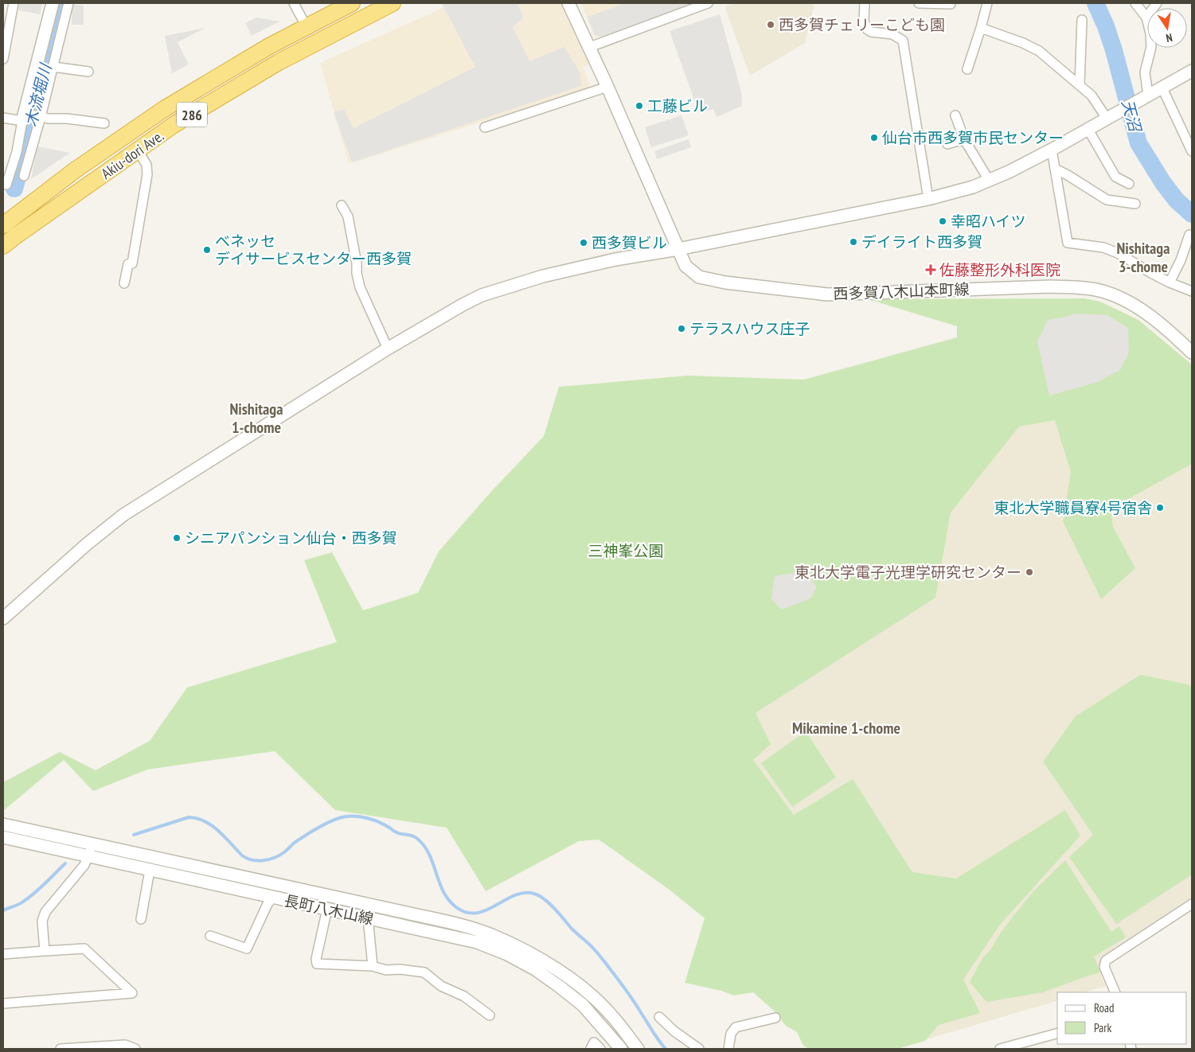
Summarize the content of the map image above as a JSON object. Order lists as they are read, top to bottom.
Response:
{
  "streets": {
    "highway": ["286", "Akiu-dori Ave."],
    "street": ["西多賀八木山本町線", "長町八木山線"]
  },
  "districts": ["Nishitaga 3-chome", "Nishitaga 1-chome", "Mikamine 1-chome"],
  "water": ["木流堀川", "天沼"],
  "parks": ["三神峯公園"],
  "places": {
    "other": [
      "西多賀チェリーこども園",
      "工藤ビル",
      "仙台市西多賀市民センター",
      "幸昭ハイツ",
      "デイライト西多賀",
      "西多賀ビル",
      "ベネッセ デイサービスセンター西多賀",
      "テラスハウス庄子",
      "東北大学職員寮4号宿舎",
      "シニアパンション仙台・西多賀",
      "東北大学電子光理学研究センター"
    ],
    "health": ["佐藤整形外科医院"]
  },
  "legend": ["Road", "Park"],
  "north": "bottom"
}
